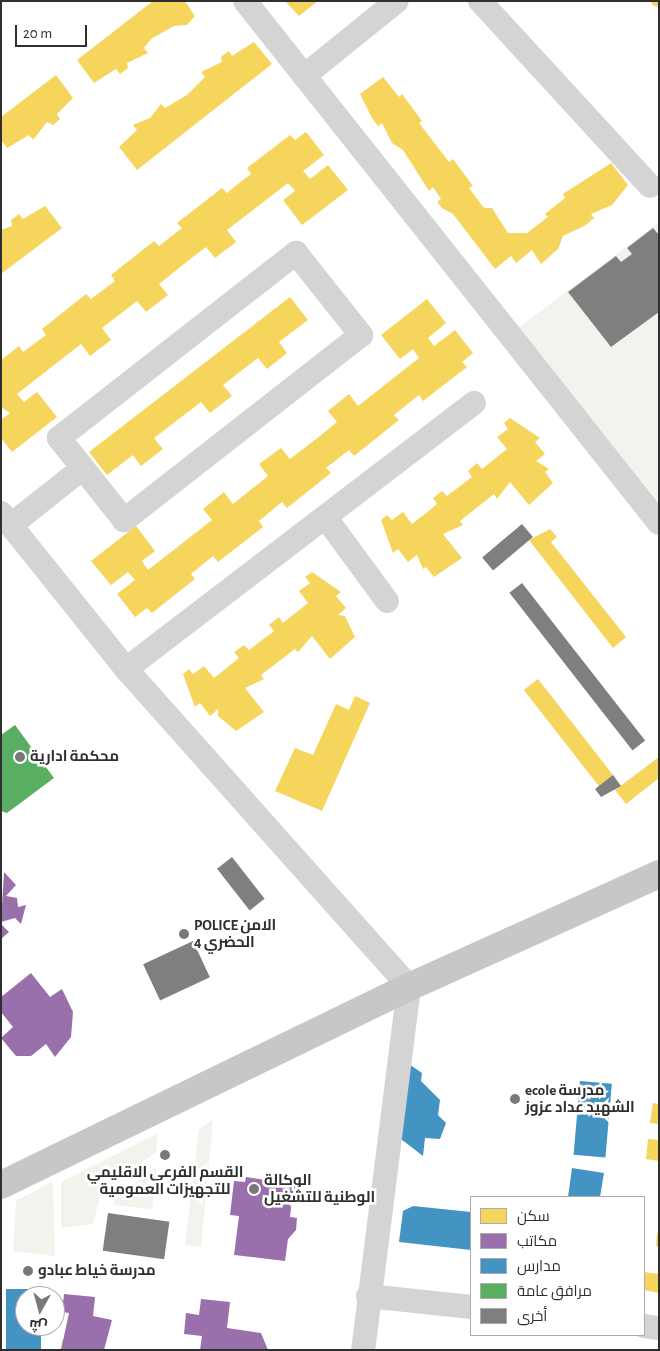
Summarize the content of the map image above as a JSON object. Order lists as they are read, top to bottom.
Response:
{
  "places": [
    "محكمة ادارية",
    "POLICE الامن الحضري 4",
    "ecole مدرسة الشهيد عداد عزوز",
    "القسم الفرعي الاقليمي للتجهيزات العمومية",
    "الوكالة الوطنية للتشغيل",
    "مدرسة خياط عبادو"
  ],
  "legend": [
    "سكن",
    "مكاتب",
    "مدارس",
    "مرافق عامة",
    "أخرى"
  ],
  "scale_bar": "20 m",
  "north": "bottom"
}
